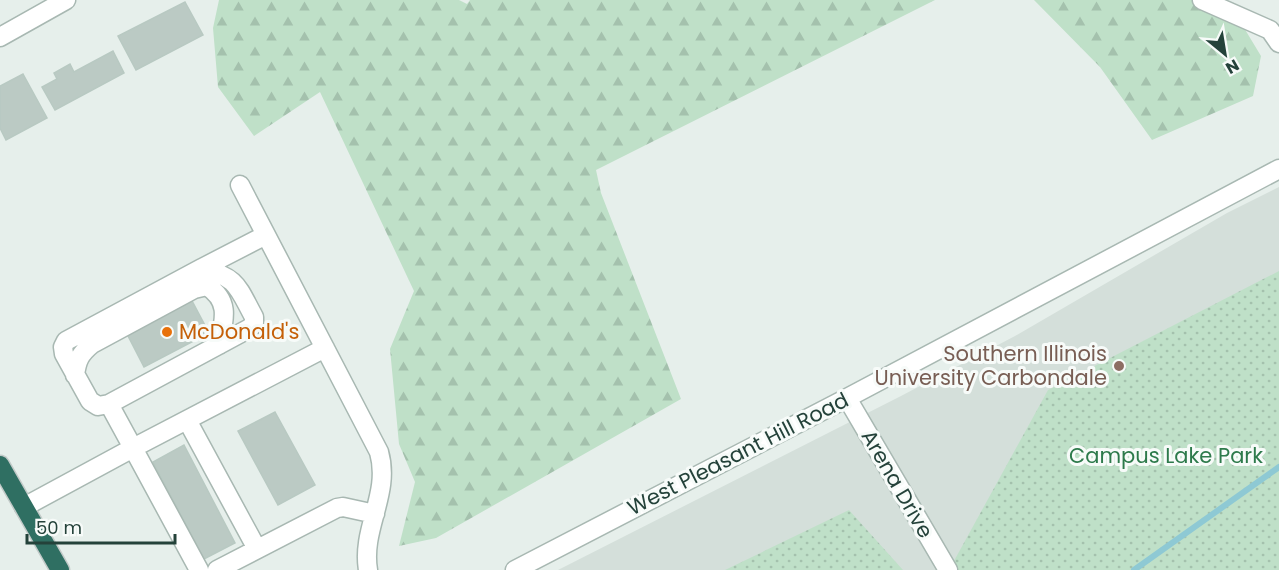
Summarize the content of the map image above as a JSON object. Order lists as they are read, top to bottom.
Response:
{
  "streets": {
    "street": ["West Pleasant Hill Road", "Arena Drive"]
  },
  "crossings": [
    ["West Pleasant Hill Road", "Arena Drive"]
  ],
  "parks": ["Campus Lake Park"],
  "places": ["McDonald's", "Southern Illinois University Carbondale"],
  "scale_bar": "50 m",
  "north": "bottom right"
}
